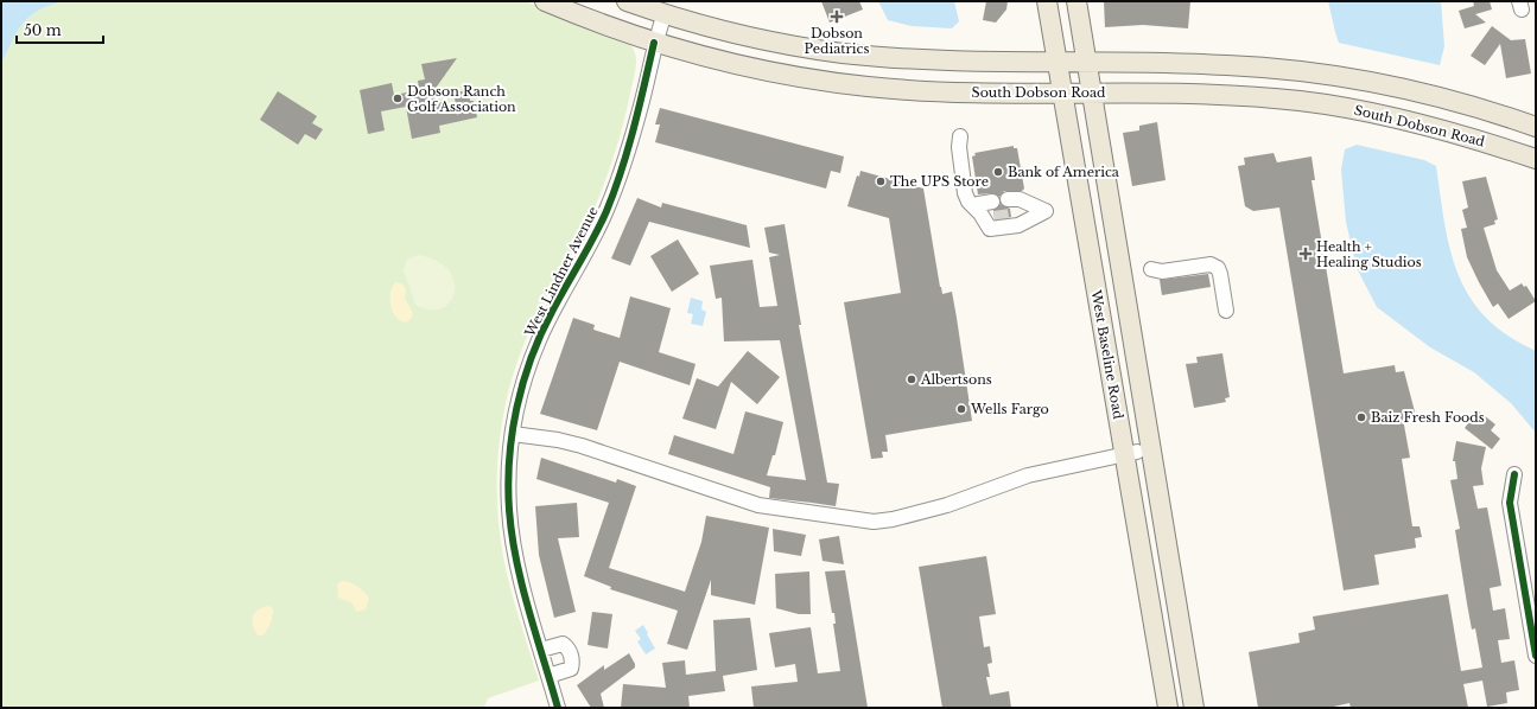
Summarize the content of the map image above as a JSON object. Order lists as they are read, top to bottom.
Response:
{
  "streets": {
    "main road": ["South Dobson Road", "West Baseline Road"],
    "street": ["West Lindner Avenue"]
  },
  "crossings": [
    ["South Dobson Road", "West Lindner Avenue"],
    ["South Dobson Road", "West Baseline Road"]
  ],
  "places": {
    "health": ["Dobson Pediatrics", "Health + Healing Studios"],
    "other": [
      "Dobson Ranch Golf Association",
      "Bank of America",
      "The UPS Store",
      "Albertsons",
      "Wells Fargo",
      "Baiz Fresh Foods"
    ]
  },
  "scale_bar": "50 m"
}
